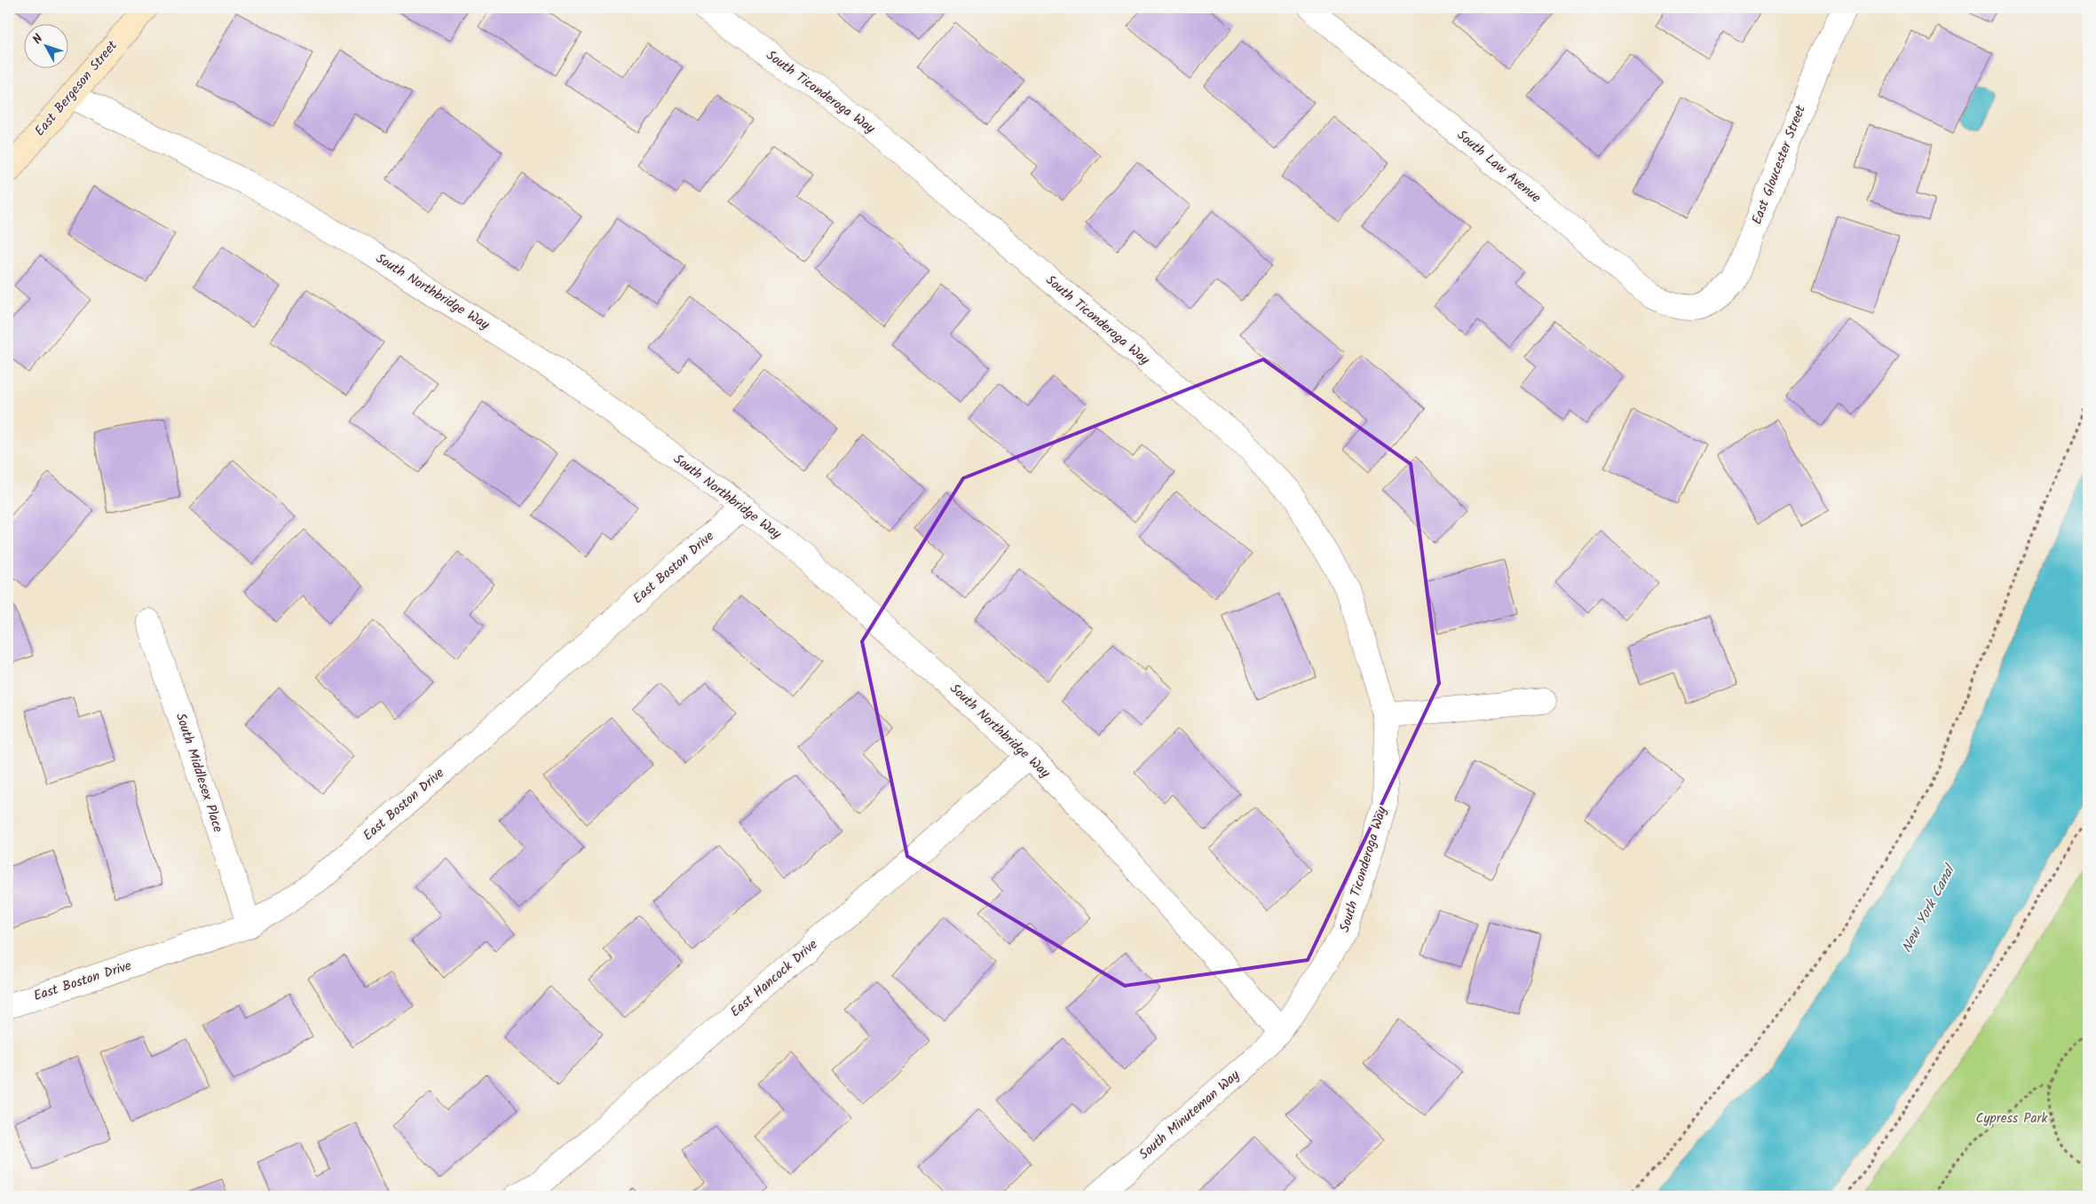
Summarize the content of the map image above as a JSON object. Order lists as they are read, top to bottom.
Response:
{
  "streets": {
    "street": [
      "East Bergeson Street",
      "South Ticonderoga Way",
      "East Gloucester Street",
      "South Law Avenue",
      "South Northbridge Way",
      "East Boston Drive",
      "South Middlesex Place",
      "East Hancock Drive",
      "South Minuteman Way"
    ]
  },
  "crossings": [
    ["East Bergeson Street", "South Northbridge Way"],
    ["South Ticonderoga Way", "South Northbridge Way"],
    ["South Ticonderoga Way", "South Minuteman Way"],
    ["East Gloucester Street", "South Law Avenue"],
    ["South Northbridge Way", "East Boston Drive"],
    ["South Northbridge Way", "East Hancock Drive"],
    ["South Northbridge Way", "South Minuteman Way"],
    ["East Boston Drive", "South Middlesex Place"]
  ],
  "water": ["New York Canal"],
  "parks": ["Cypress Park"],
  "north": "top left"
}
